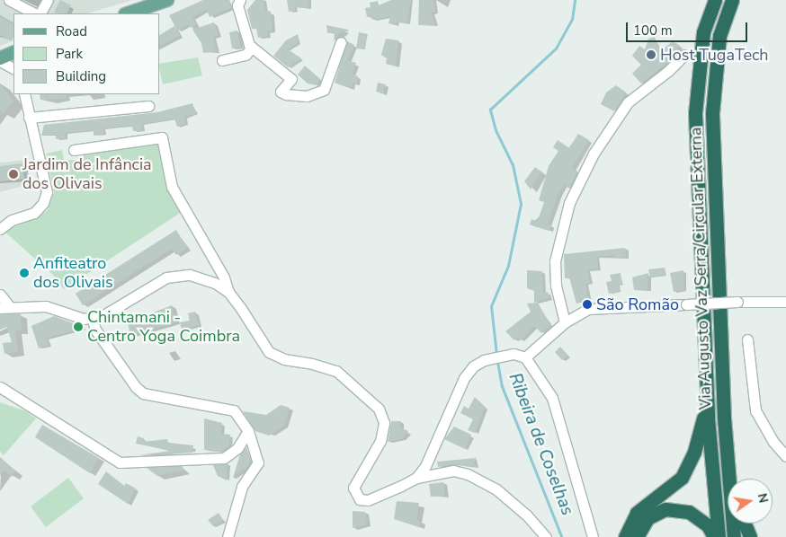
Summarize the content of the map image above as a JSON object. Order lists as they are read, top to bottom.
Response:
{
  "streets": {
    "highway": ["Via Augusto Vaz Serra/Circular Externa"]
  },
  "water": ["Ribeira de Coselhas"],
  "places": [
    "Host TugaTech",
    "Jardim de Infância dos Olivais",
    "Anfiteatro dos Olivais",
    "São Romão",
    "Chintamani - Centro Yoga Coimbra"
  ],
  "legend": ["Road", "Park", "Building"],
  "scale_bar": "100 m",
  "north": "right"
}
